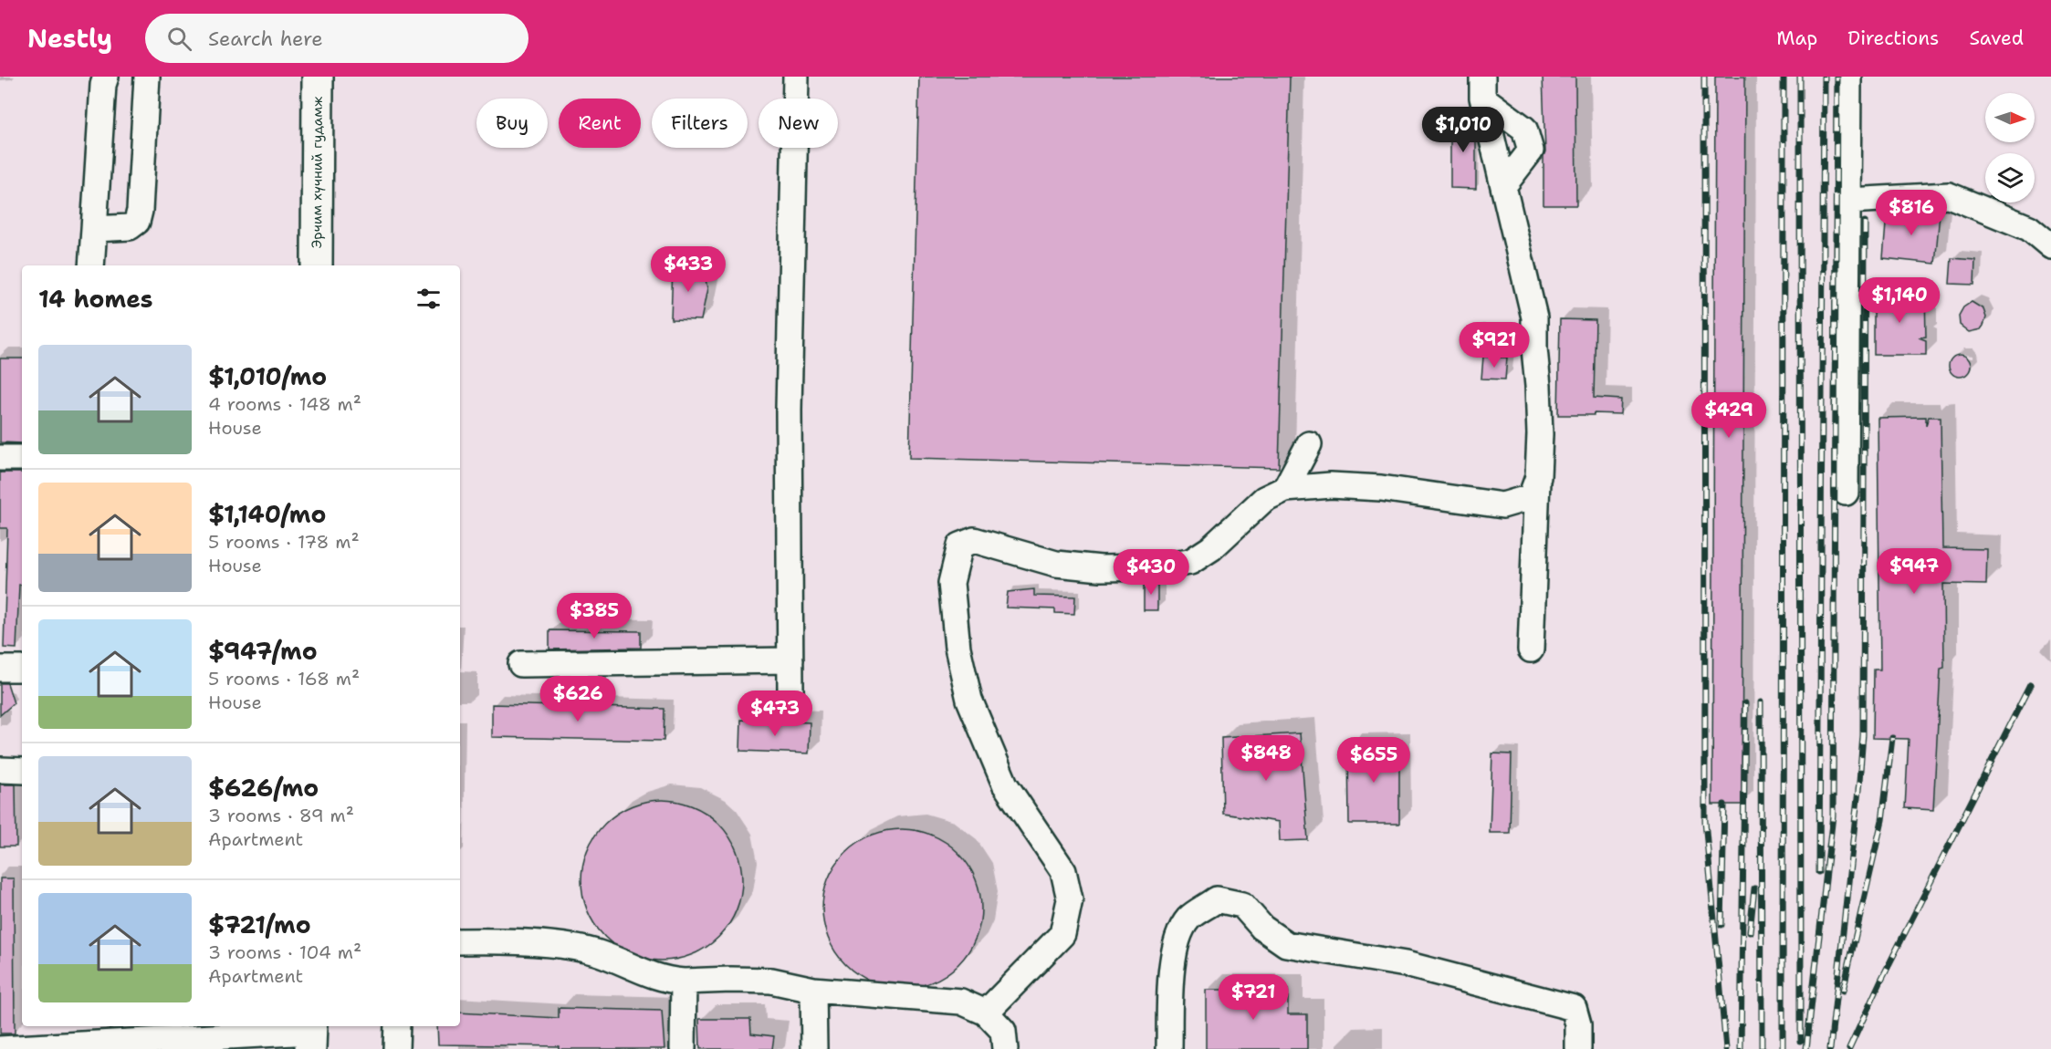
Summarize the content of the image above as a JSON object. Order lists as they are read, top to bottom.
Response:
{
  "streets": {
    "main road": ["Эрчим хүчний гудамж"]
  },
  "north": "right",
  "page": {
    "header": "Nestly",
    "search": "Search here",
    "nav": ["Map", "Directions", "Saved"],
    "chip": [
      "Buy",
      "Rent",
      "Filters",
      "New"
    ],
    "price": [
      "$1,010",
      "$816",
      "$433",
      "$1,140",
      "$921",
      "$429",
      "$947",
      "$430",
      "$385",
      "$626",
      "$473",
      "$848",
      "$655",
      "$721"
    ],
    "heading": "14 homes",
    "list": [
      {
        "name": "$1,010/mo",
        "note": "4 rooms · 148 m² · House"
      },
      {
        "name": "$1,140/mo",
        "note": "5 rooms · 178 m² · House"
      },
      {
        "name": "$947/mo",
        "note": "5 rooms · 168 m² · House"
      },
      {
        "name": "$626/mo",
        "note": "3 rooms · 89 m² · Apartment"
      },
      {
        "name": "$721/mo",
        "note": "3 rooms · 104 m² · Apartment"
      }
    ]
  }
}
